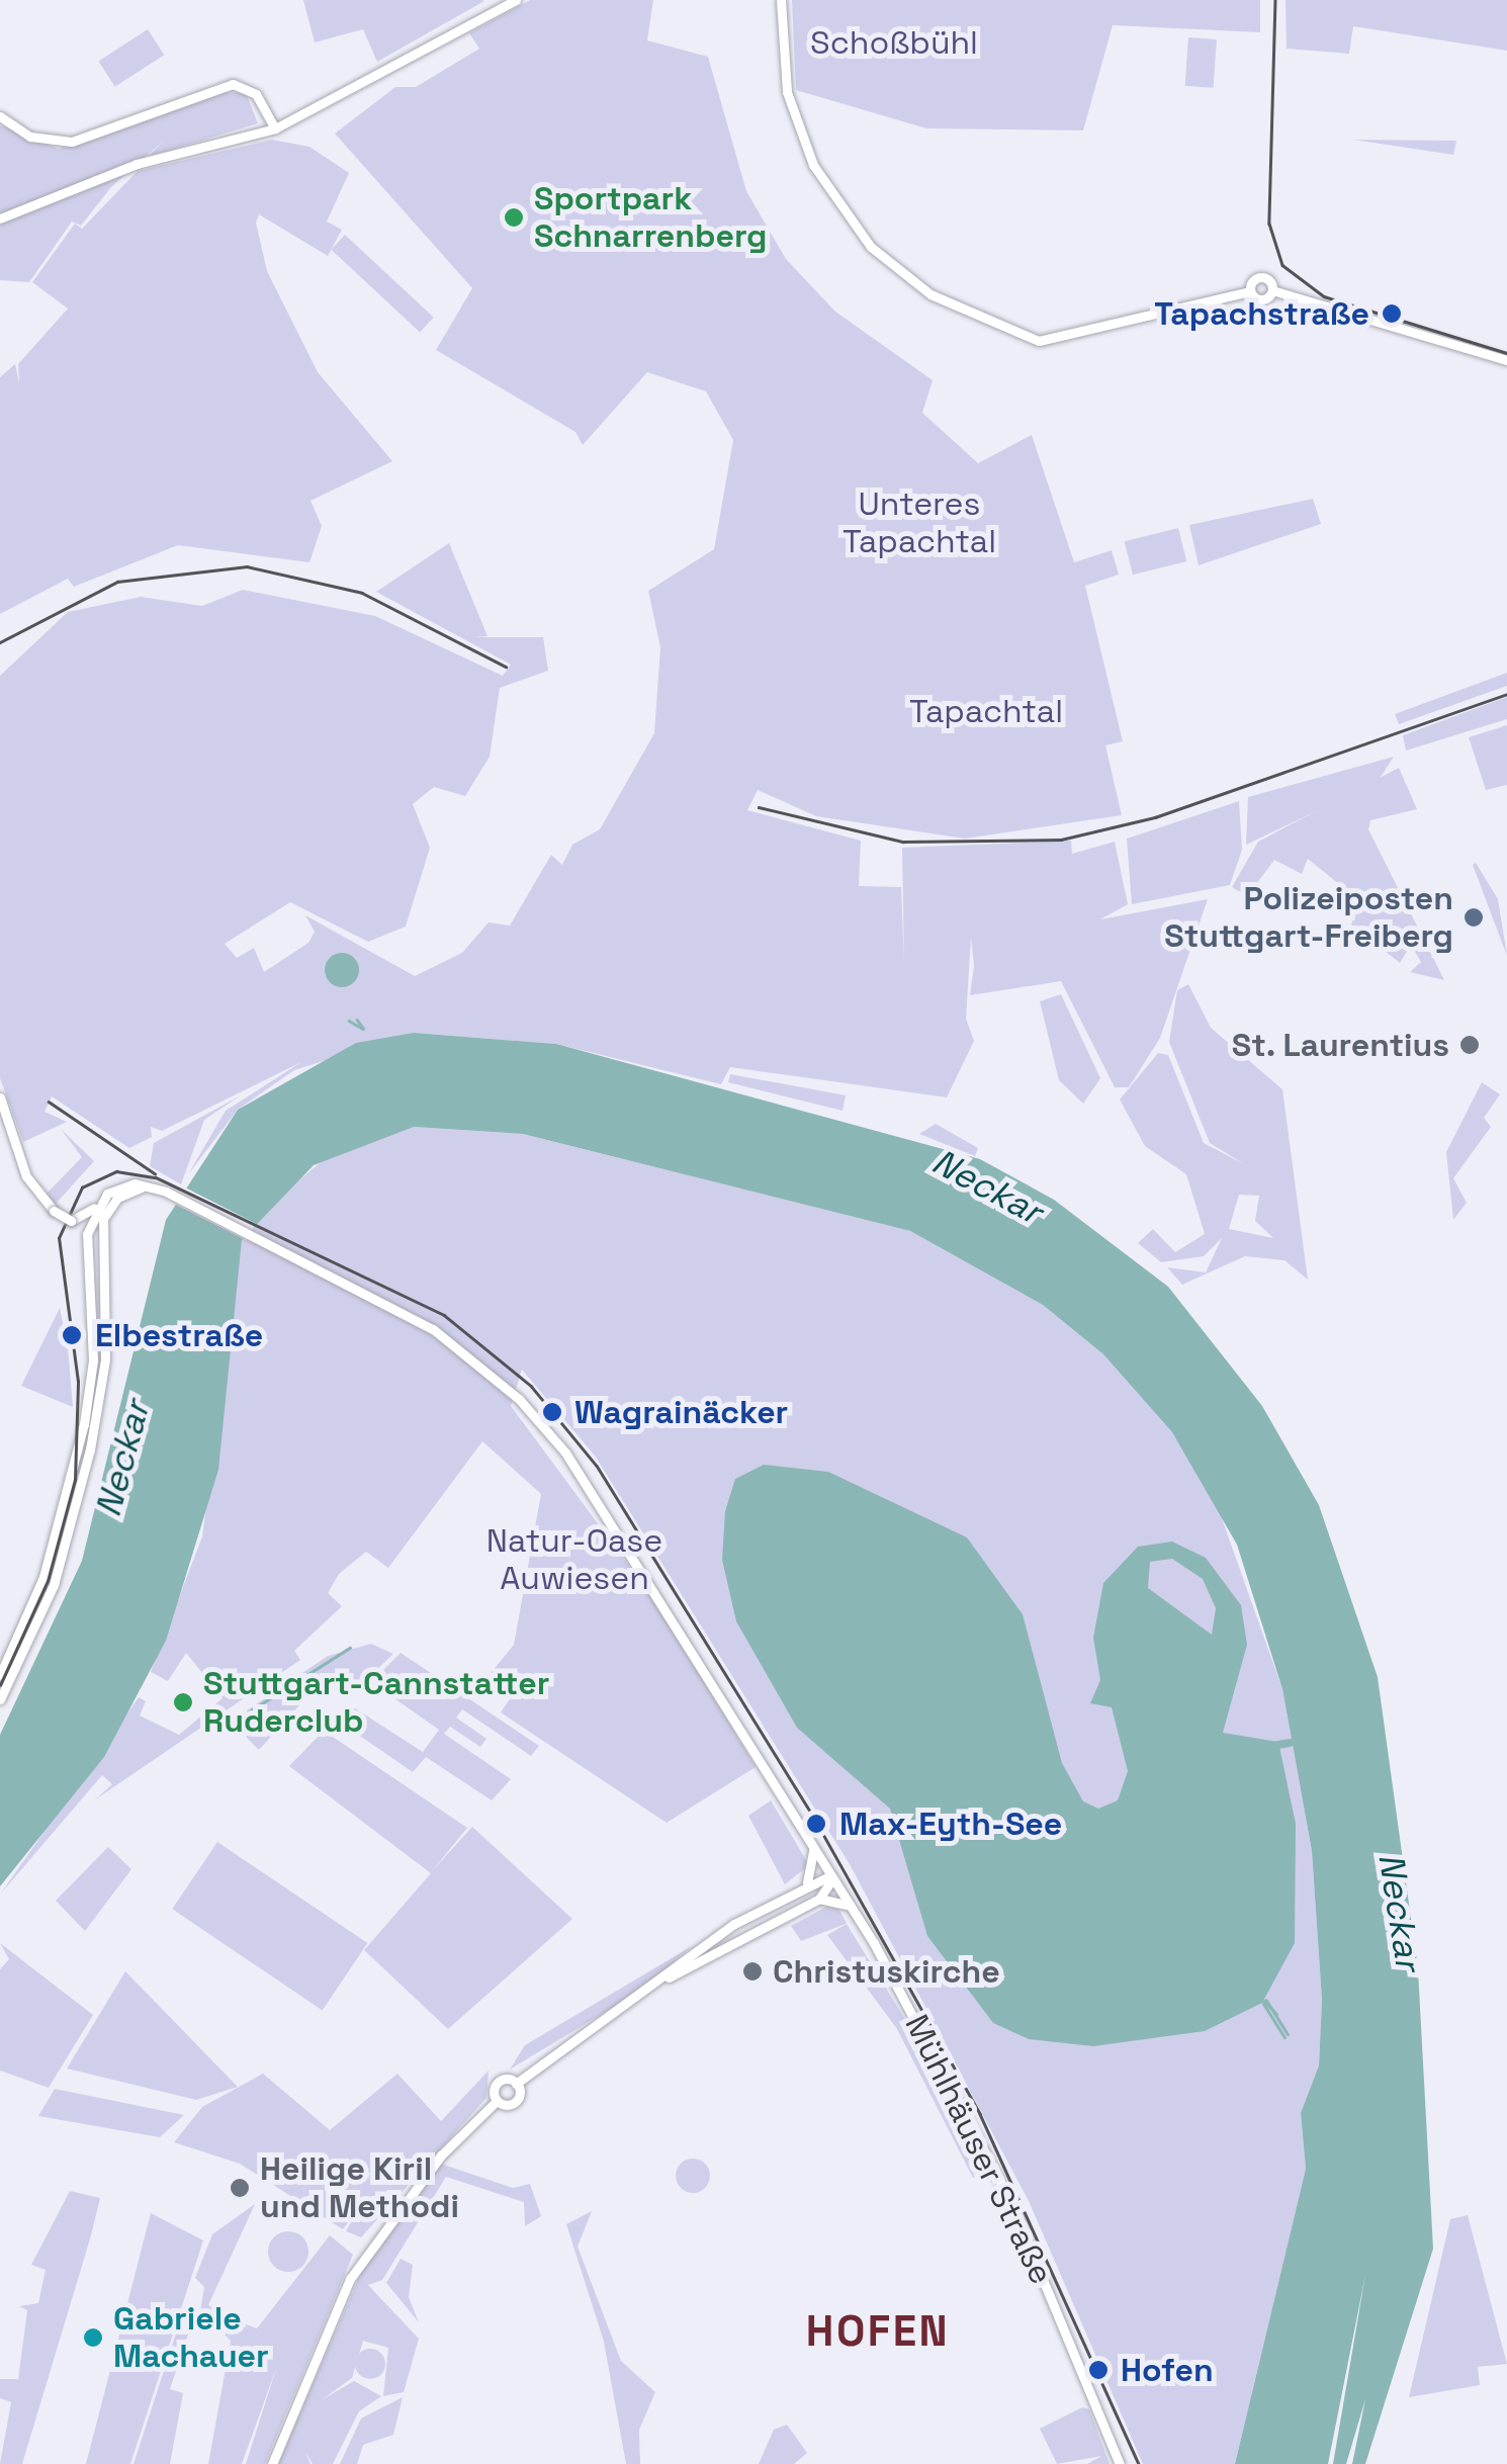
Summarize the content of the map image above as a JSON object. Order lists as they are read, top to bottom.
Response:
{
  "streets": {
    "main road": ["Mühlhäuser Straße"]
  },
  "districts": ["HOFEN"],
  "water": ["Neckar"],
  "parks": [
    "Schoßbühl",
    "Unteres Tapachtal",
    "Tapachtal",
    "Natur-Oase Auwiesen"
  ],
  "places": [
    "Sportpark Schnarrenberg",
    "Tapachstraße",
    "Polizeiposten Stuttgart-Freiberg",
    "St. Laurentius",
    "Elbestraße",
    "Wagrainäcker",
    "Stuttgart-Cannstatter Ruderclub",
    "Max-Eyth-See",
    "Christuskirche",
    "Heilige Kiril und Methodi",
    "Gabriele Machauer",
    "Hofen"
  ]
}
